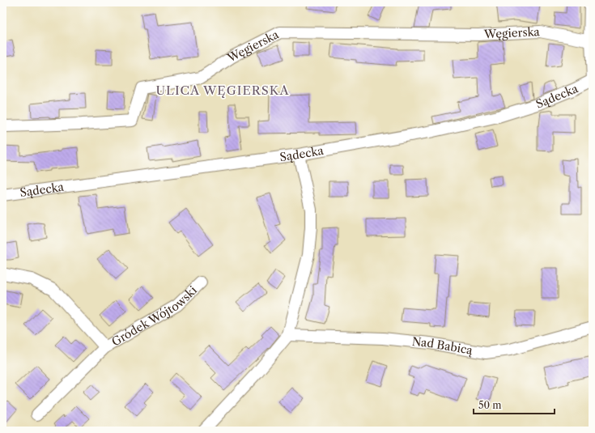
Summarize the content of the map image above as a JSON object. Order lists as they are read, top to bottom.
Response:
{
  "streets": {
    "street": [
      "Węgierska",
      "Sądecka",
      "Gródek Wójtowski",
      "Nad Babicą"
    ]
  },
  "crossings": [
    ["Węgierska", "Sądecka"]
  ],
  "districts": ["ULICA WĘGIERSKA"],
  "scale_bar": "50 m"
}
